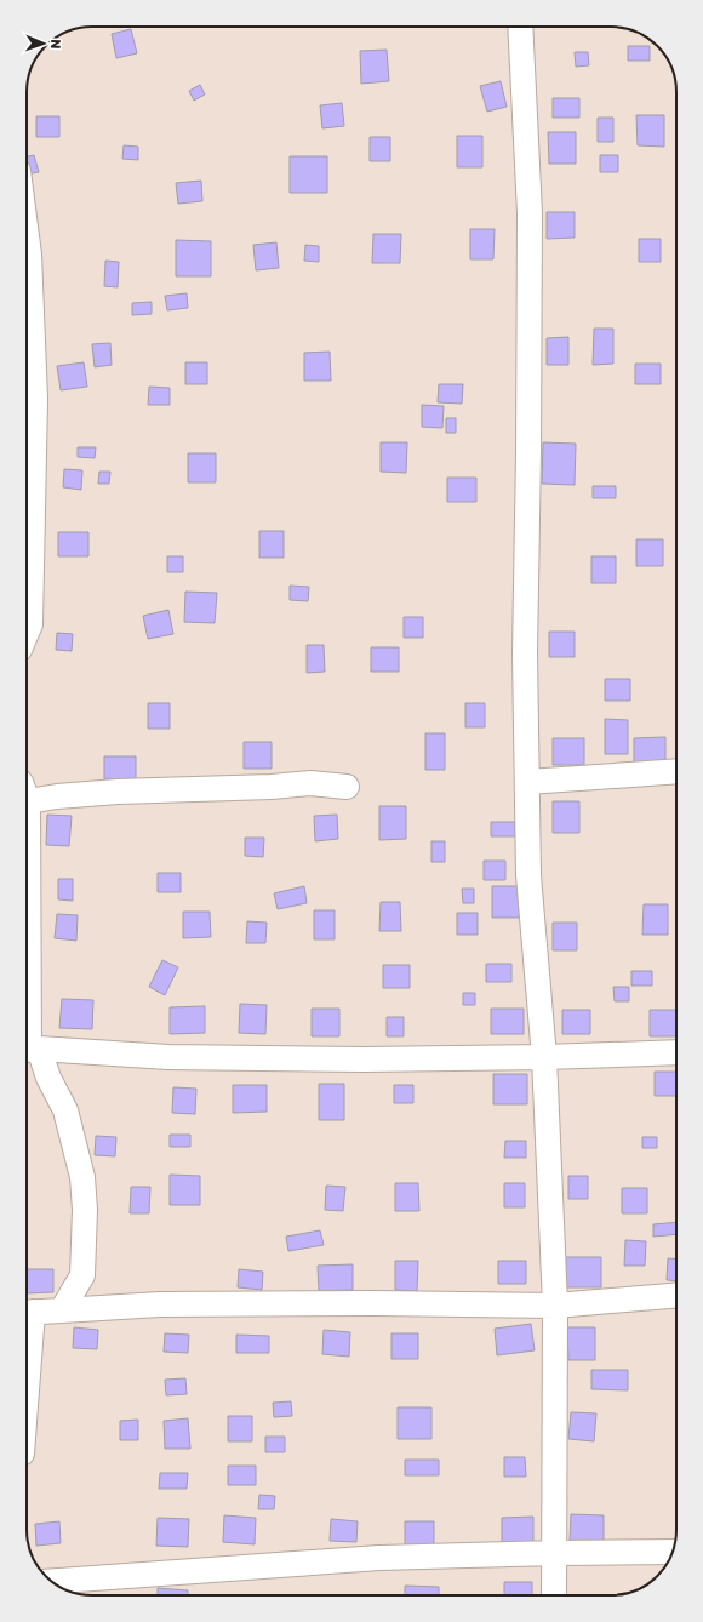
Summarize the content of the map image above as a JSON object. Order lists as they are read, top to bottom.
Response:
{
  "north": "right"
}
